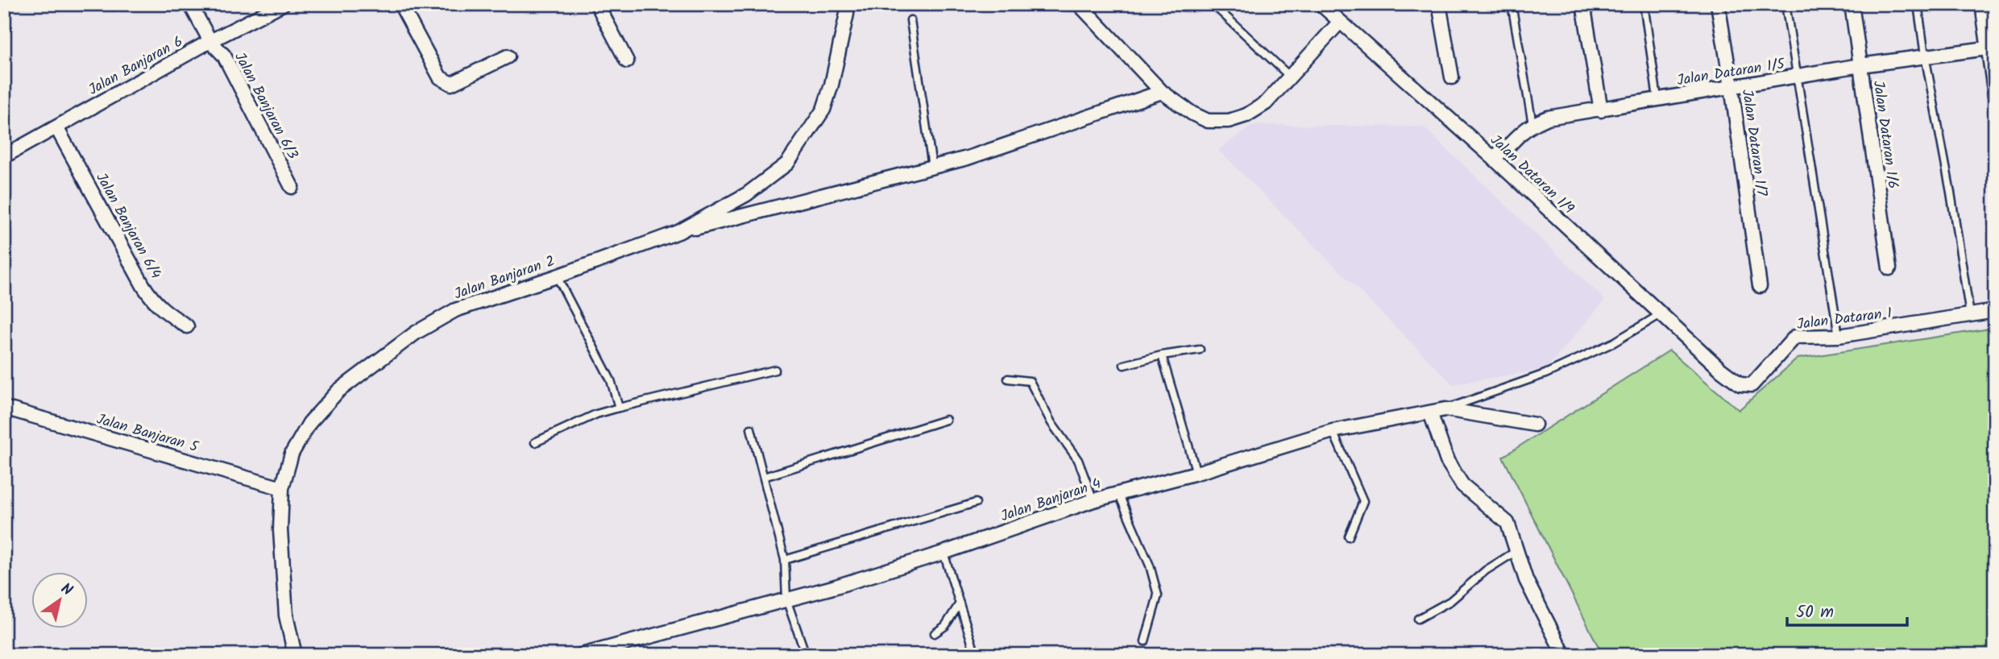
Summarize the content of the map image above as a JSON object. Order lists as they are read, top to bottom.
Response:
{
  "streets": {
    "street": [
      "Jalan Banjaran 6",
      "Jalan Dataran 1/5",
      "Jalan Banjaran 6/3",
      "Jalan Dataran 1/6",
      "Jalan Dataran 1/7",
      "Jalan Dataran 1/9",
      "Jalan Banjaran 6/4",
      "Jalan Banjaran 2",
      "Jalan Dataran 1",
      "Jalan Banjaran 5",
      "Jalan Banjaran 4"
    ]
  },
  "crossings": [
    ["Jalan Banjaran 6", "Jalan Banjaran 6/3"],
    ["Jalan Banjaran 6", "Jalan Banjaran 6/4"],
    ["Jalan Dataran 1/5", "Jalan Dataran 1/6"],
    ["Jalan Dataran 1/5", "Jalan Dataran 1/7"],
    ["Jalan Dataran 1/5", "Jalan Dataran 1/9"],
    ["Jalan Dataran 1/9", "Jalan Dataran 1"],
    ["Jalan Banjaran 2", "Jalan Banjaran 5"]
  ],
  "scale_bar": "50 m",
  "north": "top right"
}
